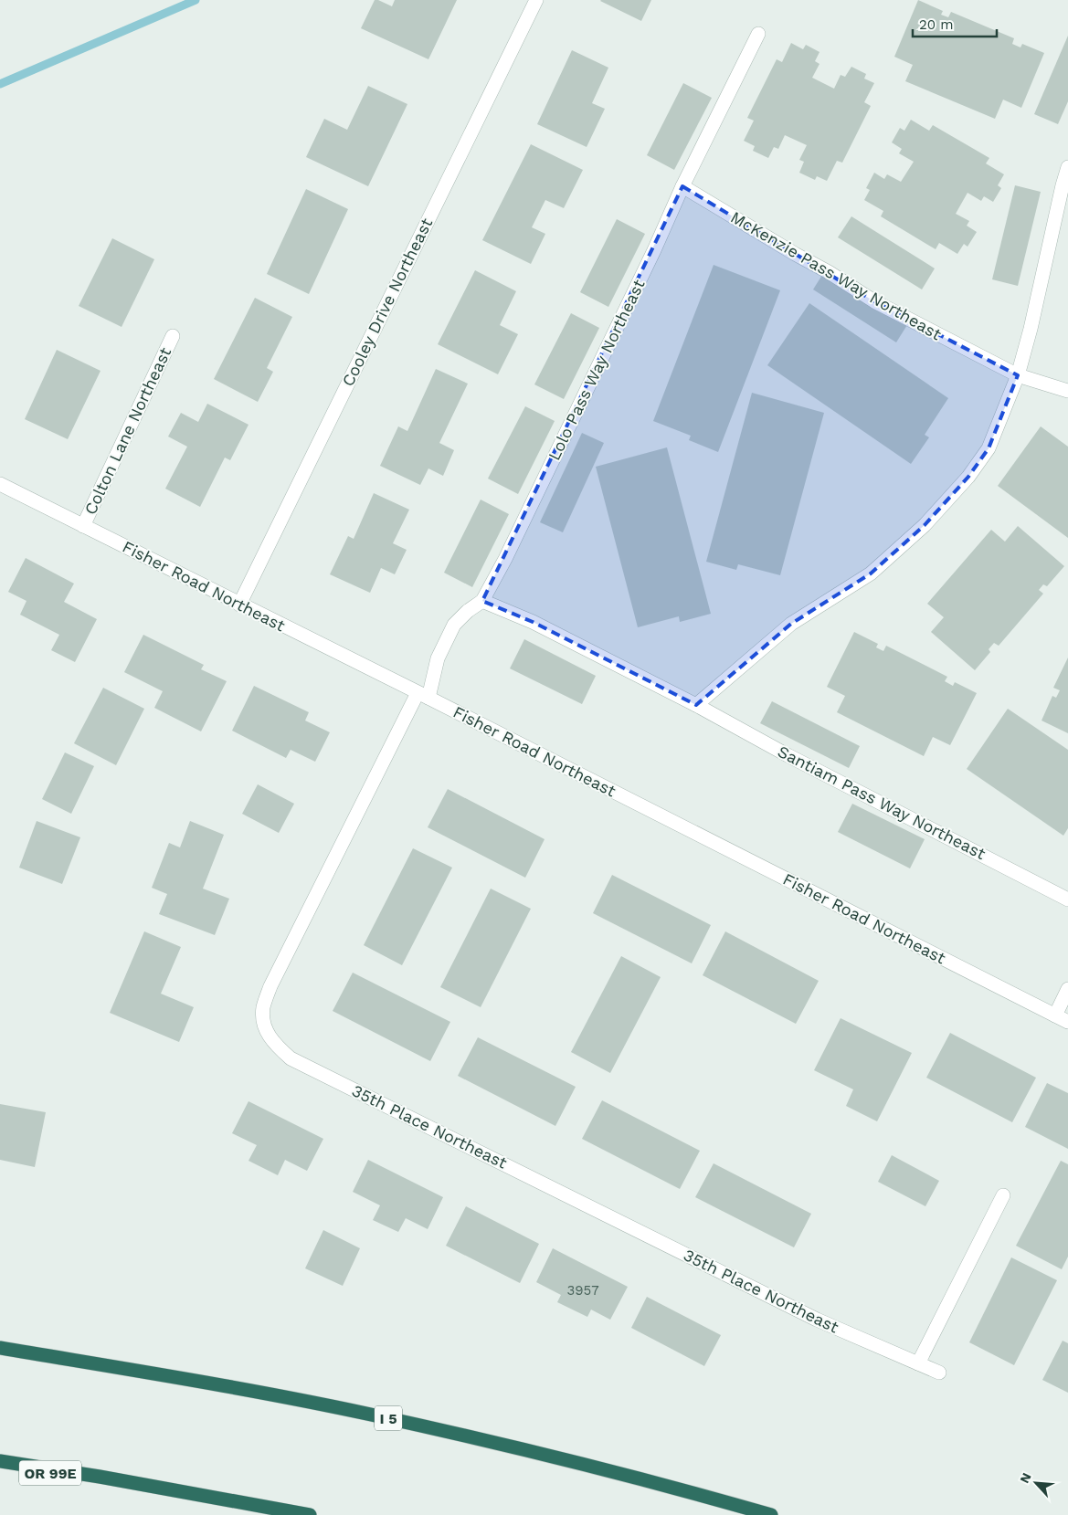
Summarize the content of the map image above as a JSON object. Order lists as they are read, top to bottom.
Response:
{
  "streets": {
    "highway": ["I 5", "OR 99E"],
    "street": [
      "McKenzie Pass Way Northeast",
      "Cooley Drive Northeast",
      "Lolo Pass Way Northeast",
      "Colton Lane Northeast",
      "Fisher Road Northeast",
      "Santiam Pass Way Northeast",
      "35th Place Northeast"
    ]
  },
  "crossings": [
    ["McKenzie Pass Way Northeast", "Lolo Pass Way Northeast"],
    ["Cooley Drive Northeast", "Fisher Road Northeast"],
    ["Lolo Pass Way Northeast", "Fisher Road Northeast"],
    ["Lolo Pass Way Northeast", "Santiam Pass Way Northeast"],
    ["Lolo Pass Way Northeast", "35th Place Northeast"],
    ["Colton Lane Northeast", "Fisher Road Northeast"],
    ["Fisher Road Northeast", "35th Place Northeast"]
  ],
  "house_numbers": ["3957"],
  "scale_bar": "20 m",
  "north": "top left"
}
